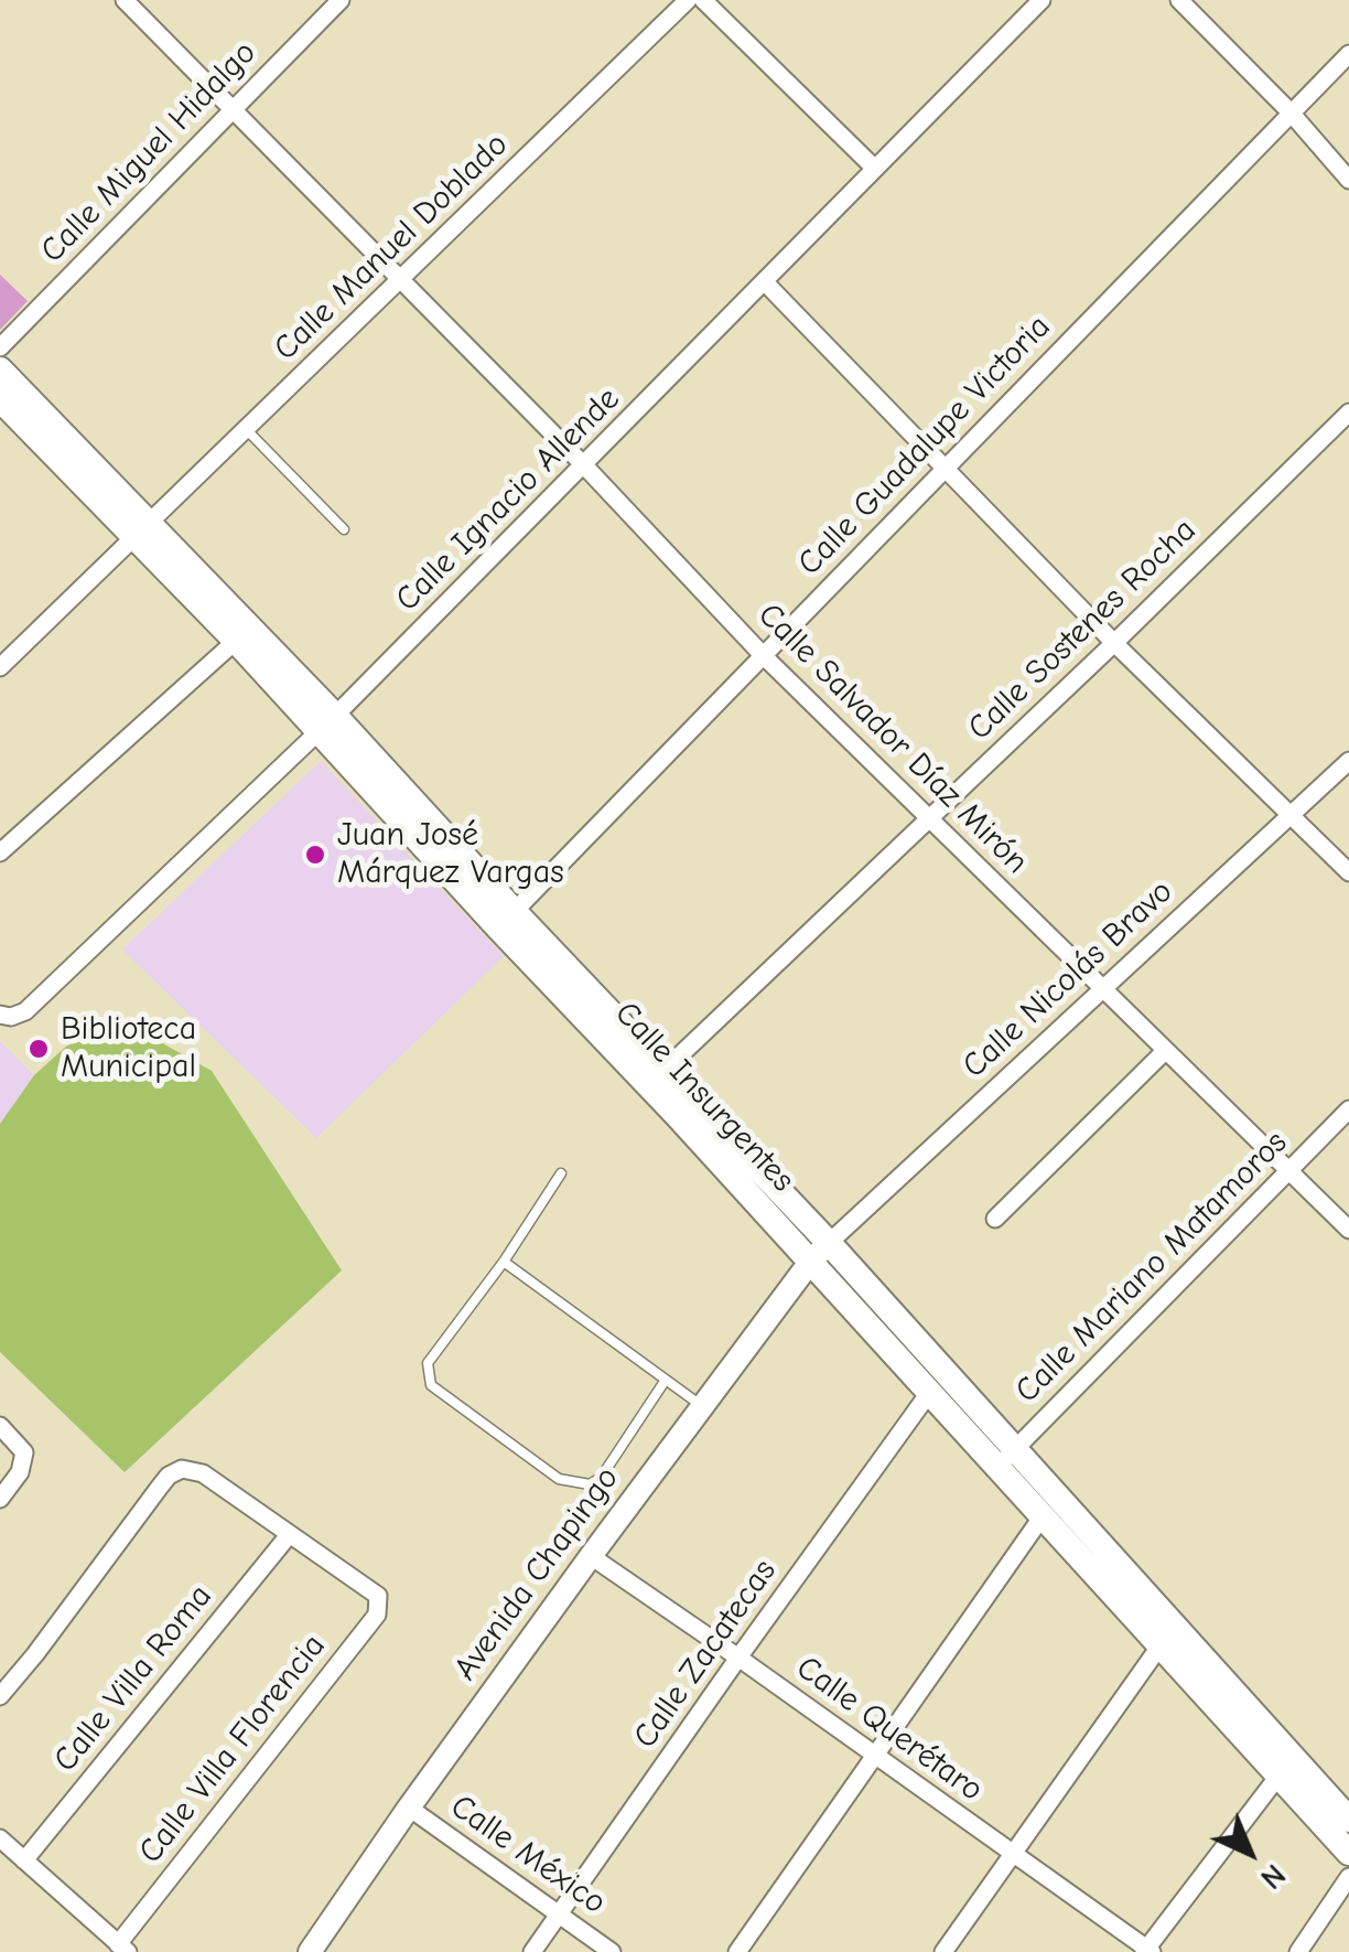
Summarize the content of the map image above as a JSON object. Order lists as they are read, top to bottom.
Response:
{
  "streets": {
    "main road": ["Calle Insurgentes"],
    "street": [
      "Calle Miguel Hidalgo",
      "Calle Manuel Doblado",
      "Calle Guadalupe Victoria",
      "Calle Ignacio Allende",
      "Calle Sostenes Rocha",
      "Calle Salvador Díaz Mirón",
      "Calle Nicolás Bravo",
      "Calle Mariano Matamoros",
      "Avenida Chapingo",
      "Calle Zacatecas",
      "Calle Villa Roma",
      "Calle Querétaro",
      "Calle Villa Florencia",
      "Calle México"
    ]
  },
  "crossings": [
    ["Calle Miguel Hidalgo", "Calle Salvador Díaz Mirón"],
    ["Calle Manuel Doblado", "Calle Salvador Díaz Mirón"],
    ["Calle Manuel Doblado", "Calle Insurgentes"],
    ["Calle Guadalupe Victoria", "Calle Salvador Díaz Mirón"],
    ["Calle Guadalupe Victoria", "Calle Insurgentes"],
    ["Calle Ignacio Allende", "Calle Salvador Díaz Mirón"],
    ["Calle Ignacio Allende", "Calle Insurgentes"],
    ["Calle Sostenes Rocha", "Calle Salvador Díaz Mirón"],
    ["Calle Sostenes Rocha", "Calle Insurgentes"],
    ["Calle Salvador Díaz Mirón", "Calle Nicolás Bravo"],
    ["Calle Salvador Díaz Mirón", "Calle Mariano Matamoros"],
    ["Calle Nicolás Bravo", "Calle Insurgentes"],
    ["Calle Nicolás Bravo", "Avenida Chapingo"],
    ["Calle Insurgentes", "Calle Mariano Matamoros"],
    ["Calle Insurgentes", "Avenida Chapingo"],
    ["Calle Insurgentes", "Calle Zacatecas"],
    ["Avenida Chapingo", "Calle Querétaro"],
    ["Avenida Chapingo", "Calle México"],
    ["Calle Zacatecas", "Calle Querétaro"],
    ["Calle Zacatecas", "Calle México"],
    ["Calle Villa Roma", "Calle Villa Florencia"]
  ],
  "places": ["Juan José Márquez Vargas", "Biblioteca Municipal"],
  "north": "bottom right"
}
